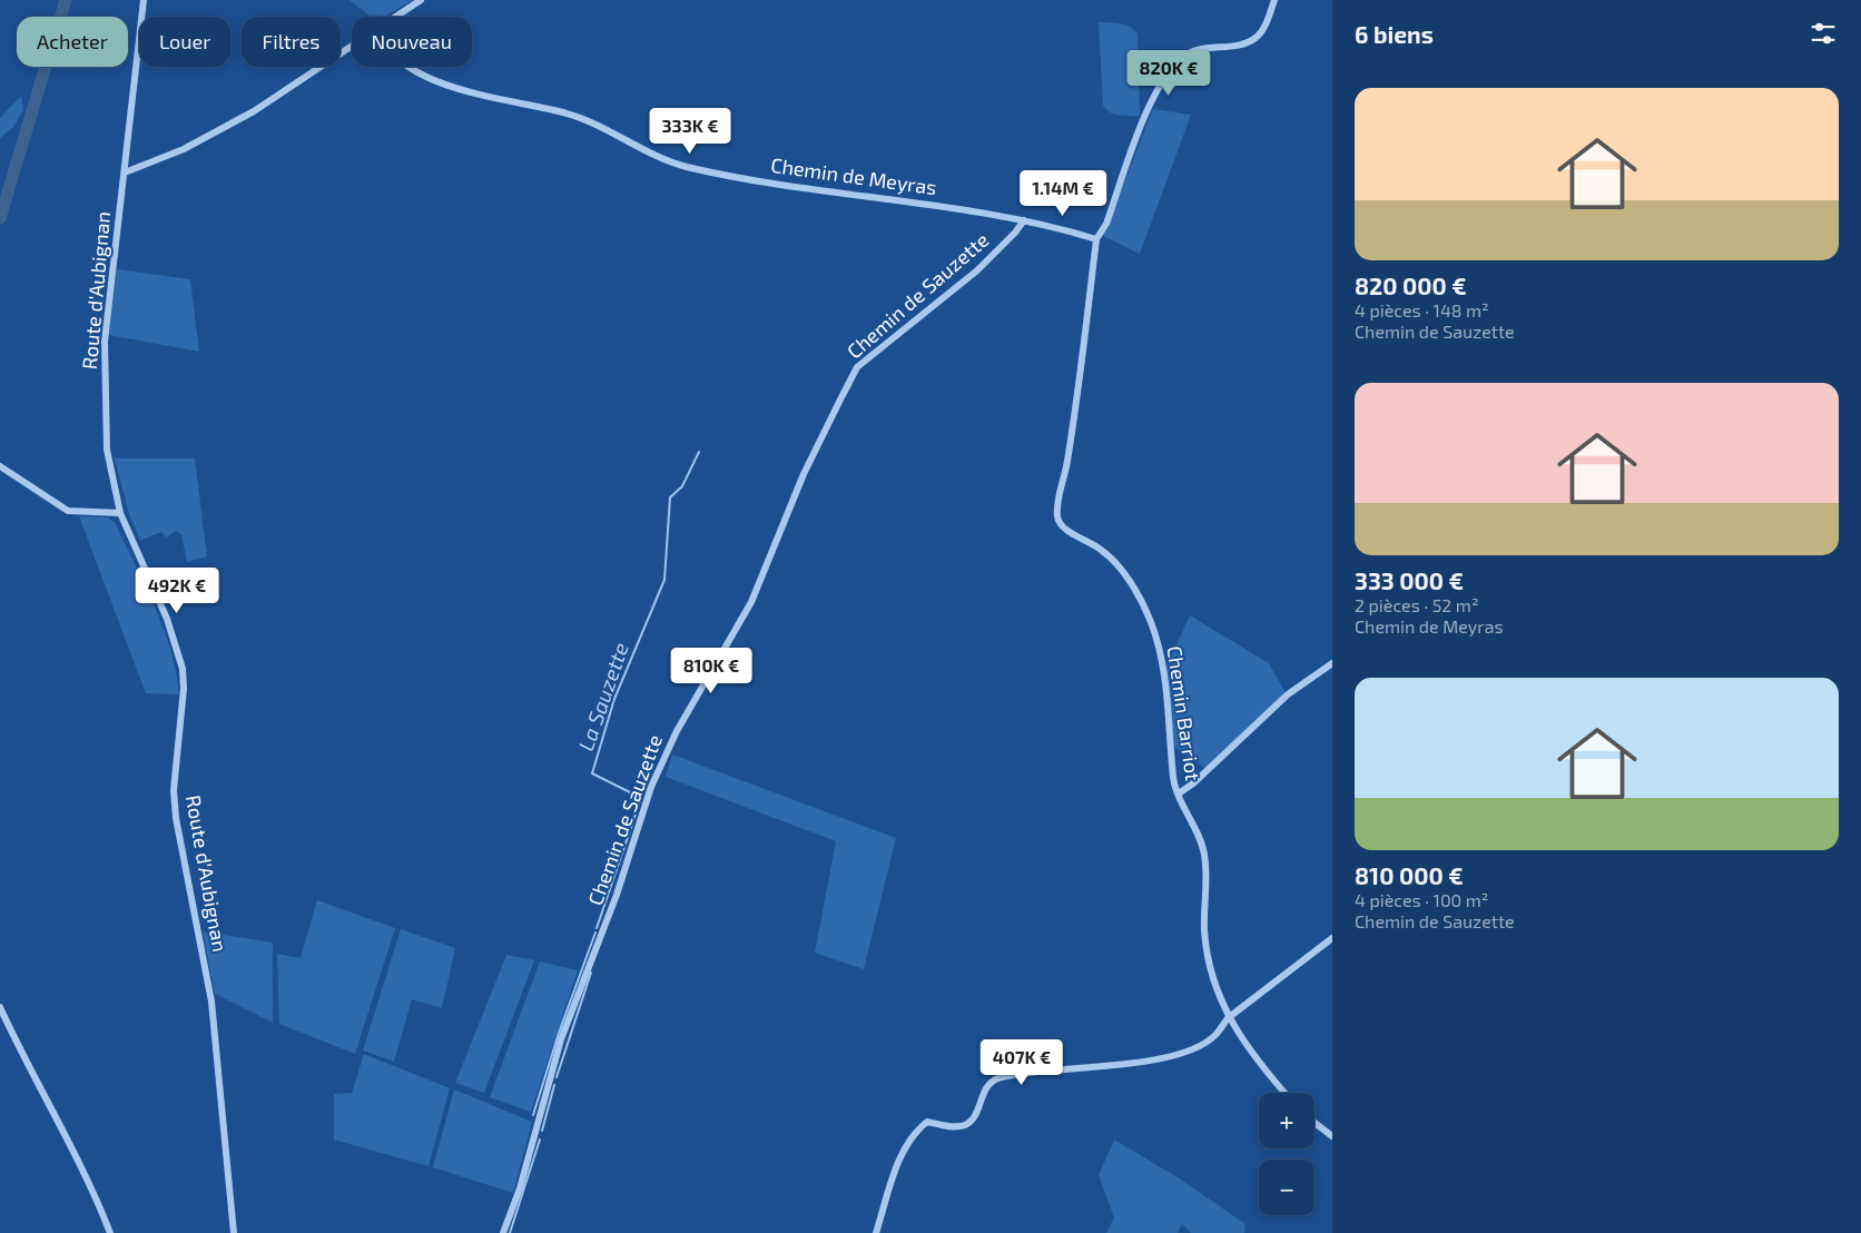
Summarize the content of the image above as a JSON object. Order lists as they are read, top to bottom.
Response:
{
  "streets": {
    "street": [
      "Chemin de Meyras",
      "Route d'Aubignan",
      "Chemin de Sauzette",
      "Chemin Barriot"
    ]
  },
  "crossings": [
    ["Chemin de Meyras", "Chemin de Sauzette"],
    ["Chemin de Meyras", "Chemin Barriot"]
  ],
  "water": ["La Sauzette"],
  "page": {
    "heading": "6 biens",
    "chip": [
      "Acheter",
      "Louer",
      "Filtres",
      "Nouveau"
    ],
    "price": [
      "820K €",
      "333K €",
      "1.14M €",
      "492K €",
      "810K €",
      "407K €"
    ],
    "list": [
      {
        "name": "820 000 €",
        "note": "4 pièces · 148 m² · Chemin de Sauzette"
      },
      {
        "name": "333 000 €",
        "note": "2 pièces · 52 m² · Chemin de Meyras"
      },
      {
        "name": "810 000 €",
        "note": "4 pièces · 100 m² · Chemin de Sauzette"
      }
    ],
    "map_buttons": ["+", "−"]
  }
}
